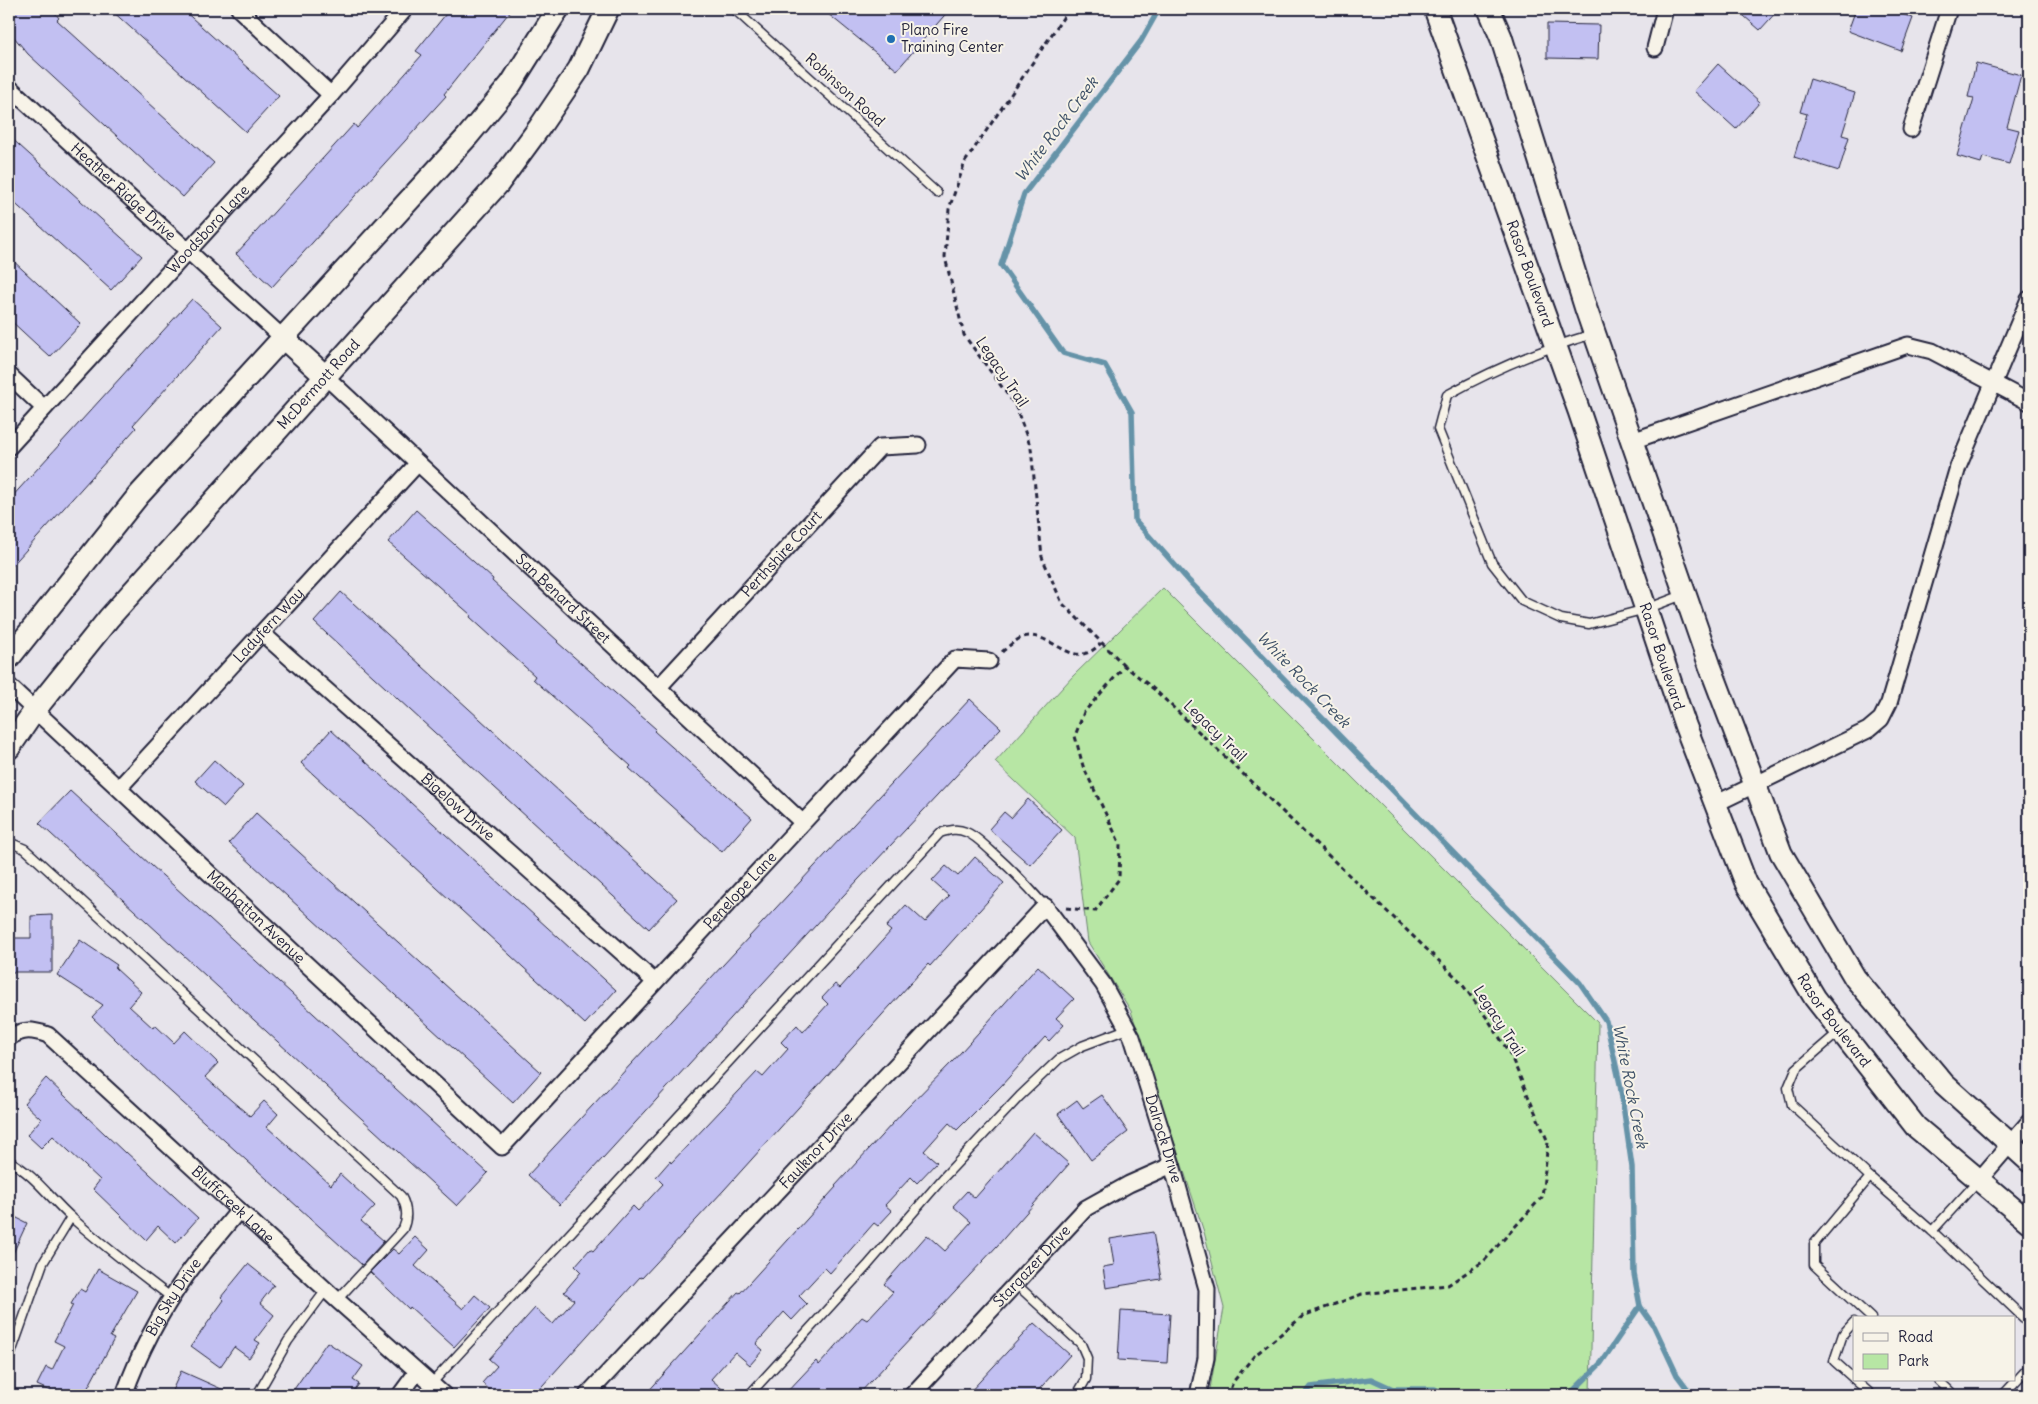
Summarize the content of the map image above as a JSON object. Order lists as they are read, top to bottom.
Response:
{
  "streets": {
    "main road": ["Rasor Boulevard", "McDermott Road"],
    "street": [
      "Heather Ridge Drive",
      "Woodsboro Lane",
      "Perthshire Court",
      "San Benard Street",
      "Ladyfern Way",
      "Bigelow Drive",
      "Penelope Lane",
      "Manhattan Avenue",
      "Dalrock Drive",
      "Faulknor Drive",
      "Bluffcreek Lane",
      "Stargazer Drive",
      "Big Sky Drive"
    ],
    "lane": ["Robinson Road"],
    "path": ["Legacy Trail"]
  },
  "crossings": [
    ["Heather Ridge Drive", "Woodsboro Lane"],
    ["McDermott Road", "San Benard Street"],
    ["McDermott Road", "Manhattan Avenue"],
    ["Perthshire Court", "San Benard Street"],
    ["San Benard Street", "Ladyfern Way"],
    ["San Benard Street", "Penelope Lane"],
    ["Ladyfern Way", "Bigelow Drive"],
    ["Ladyfern Way", "Manhattan Avenue"],
    ["Bigelow Drive", "Penelope Lane"],
    ["Penelope Lane", "Manhattan Avenue"],
    ["Dalrock Drive", "Faulknor Drive"],
    ["Dalrock Drive", "Stargazer Drive"],
    ["Bluffcreek Lane", "Big Sky Drive"]
  ],
  "water": ["White Rock Creek"],
  "places": ["Plano Fire Training Center"],
  "legend": ["Road", "Park"]
}
